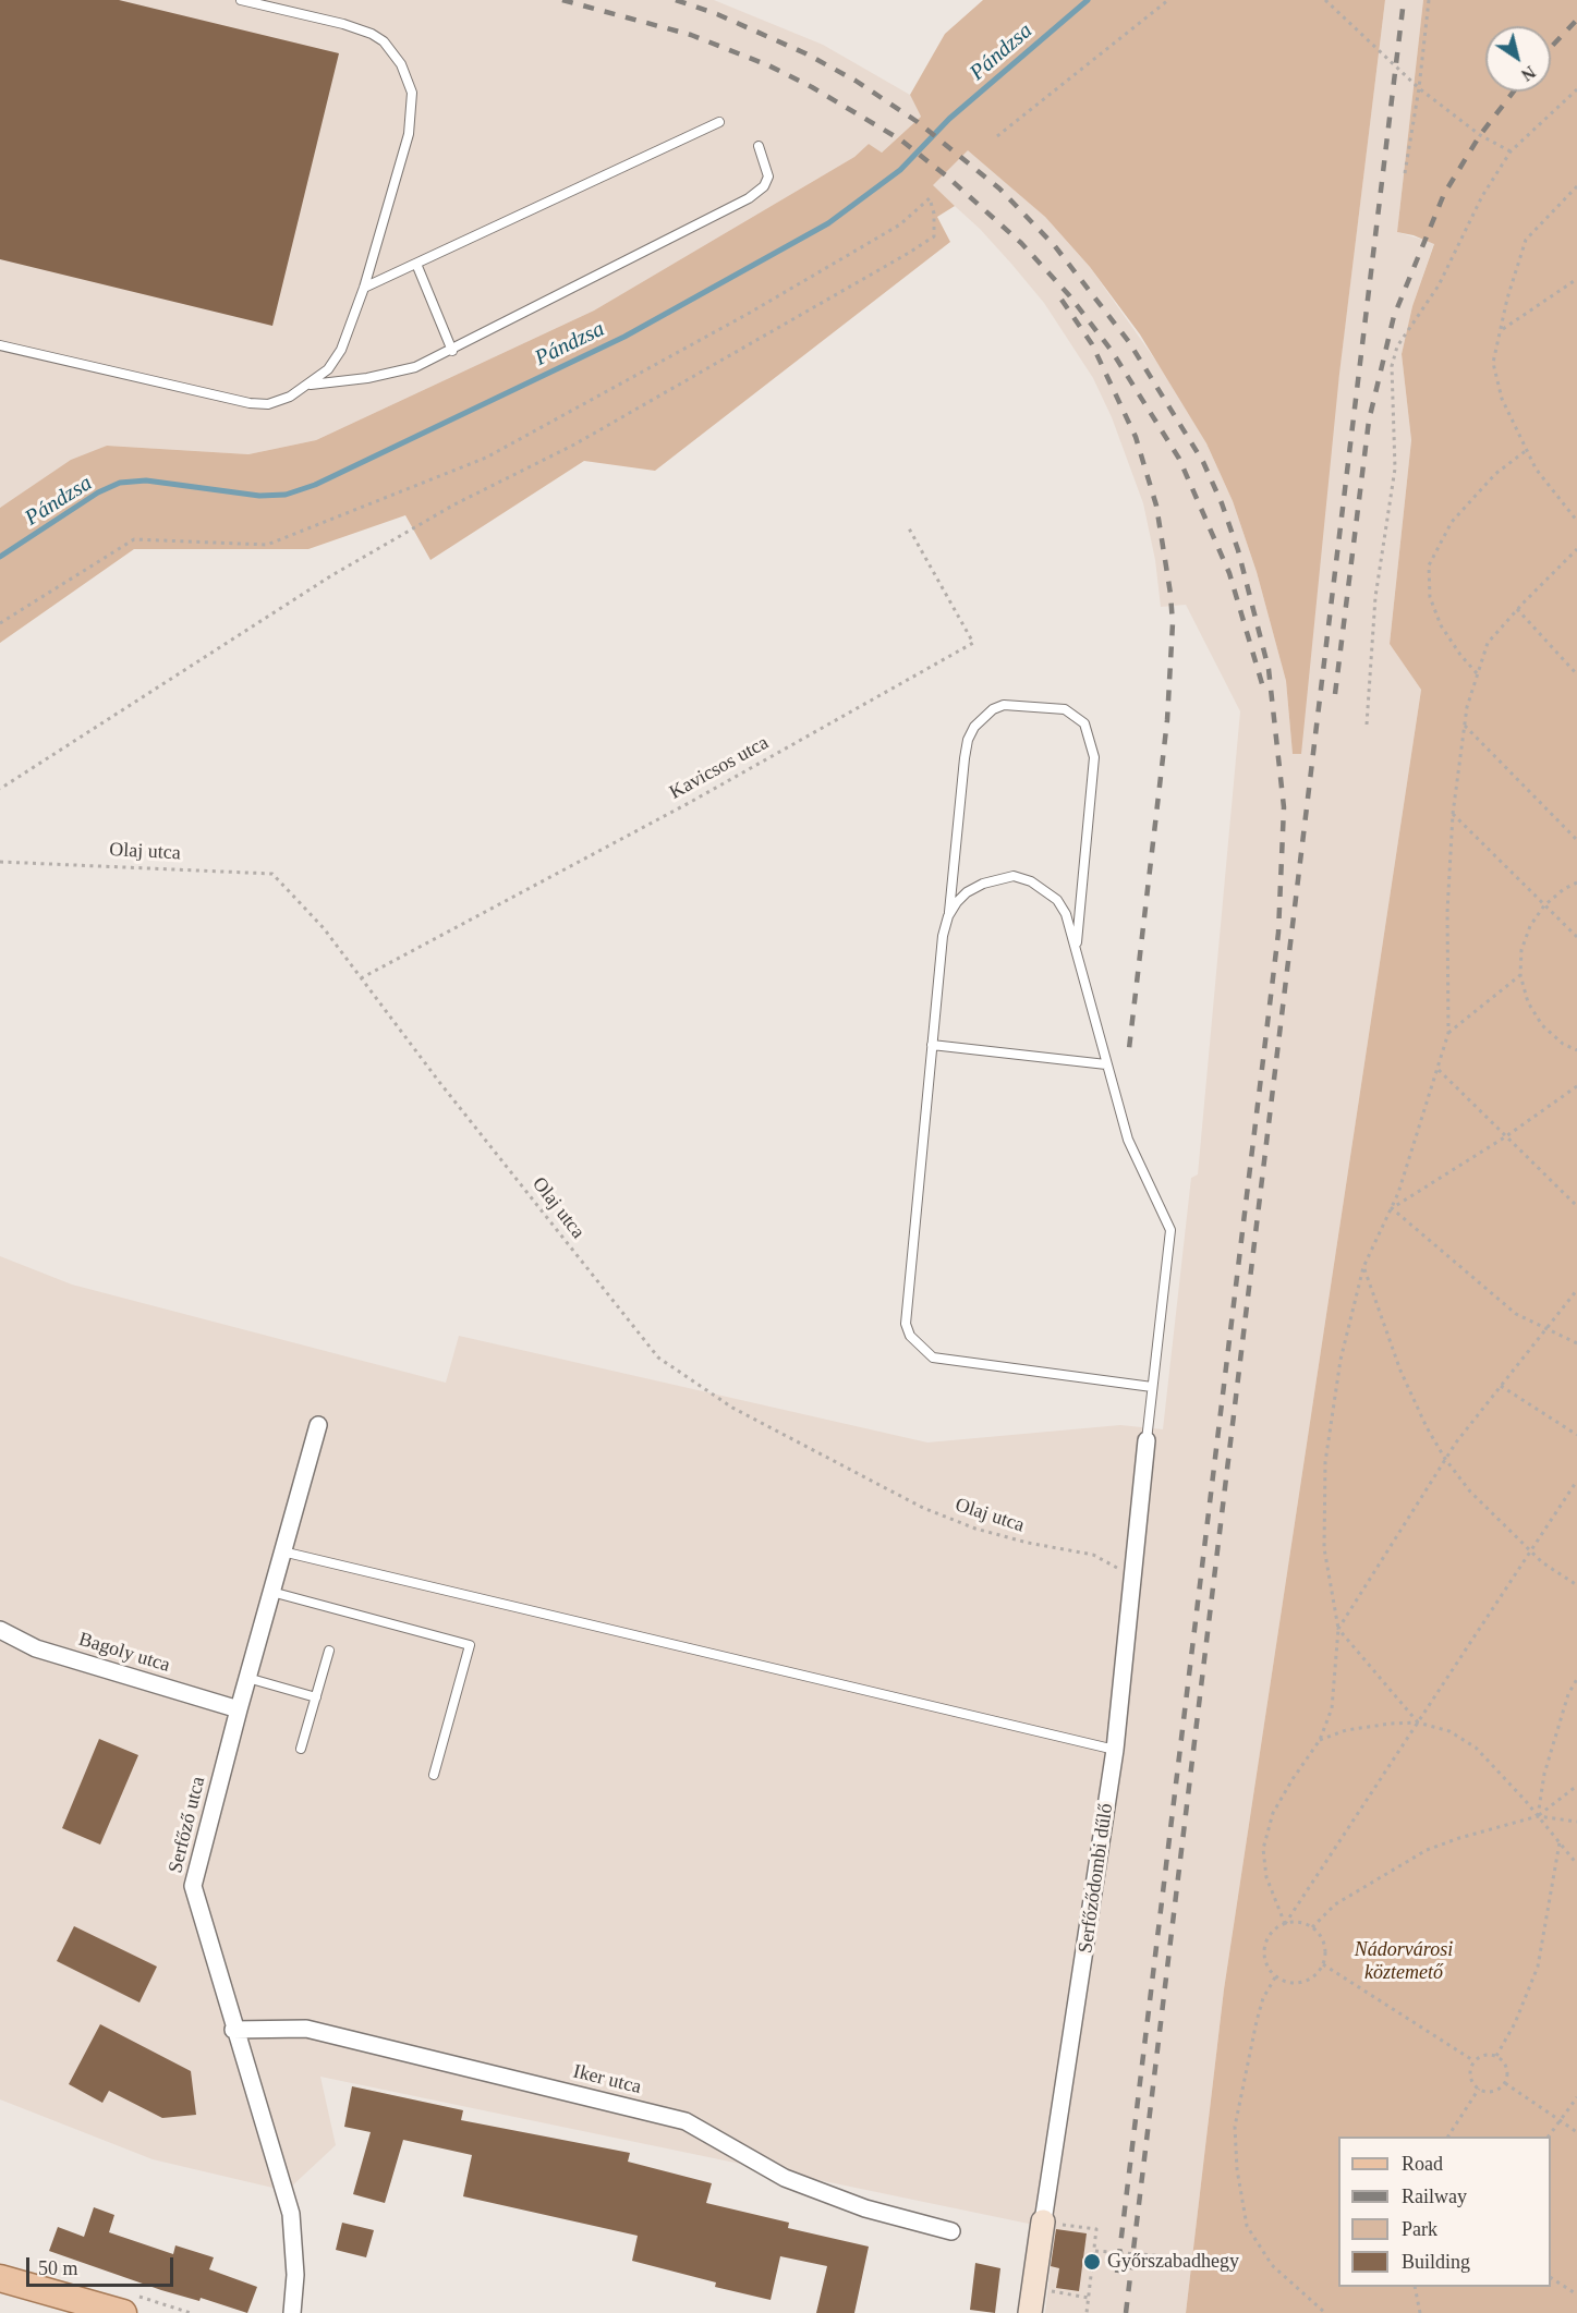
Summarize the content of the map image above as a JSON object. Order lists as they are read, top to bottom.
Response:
{
  "streets": {
    "street": [
      "Bagoly utca",
      "Serfőző utca",
      "Serfőződombi dűlő",
      "Iker utca"
    ],
    "path": ["Kavicsos utca", "Olaj utca"]
  },
  "crossings": [
    ["Kavicsos utca", "Olaj utca"],
    ["Olaj utca", "Serfőződombi dűlő"],
    ["Bagoly utca", "Serfőző utca"],
    ["Serfőző utca", "Iker utca"]
  ],
  "water": ["Pándzsa"],
  "parks": ["Nádorvárosi köztemető"],
  "places": ["Győrszabadhegy"],
  "legend": [
    "Road",
    "Railway",
    "Park",
    "Building"
  ],
  "scale_bar": "50 m",
  "north": "bottom right"
}
